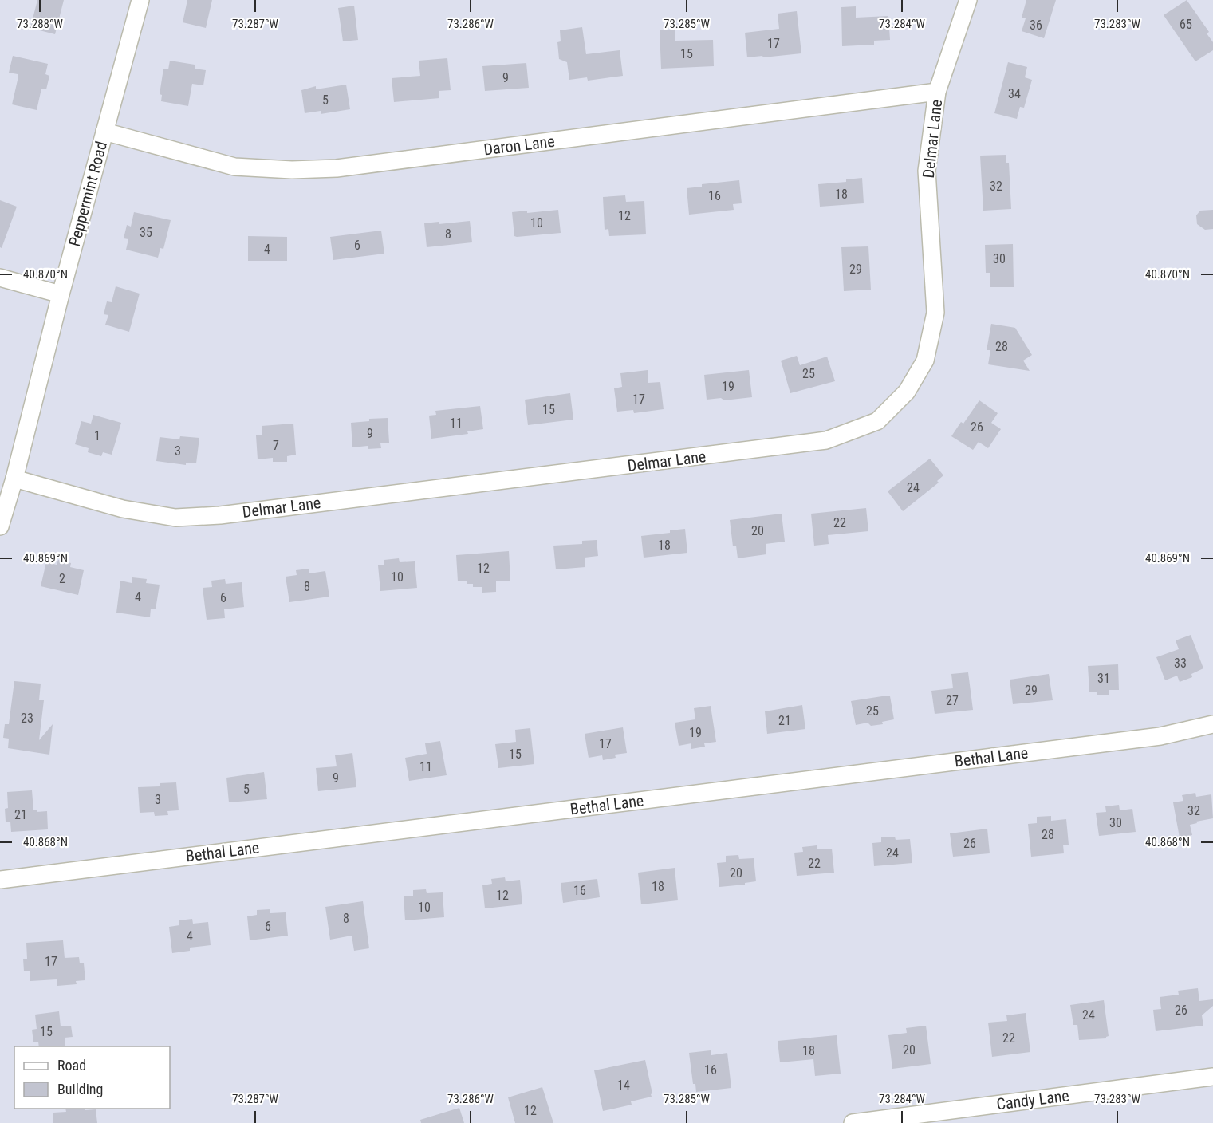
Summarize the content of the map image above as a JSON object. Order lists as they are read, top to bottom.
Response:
{
  "streets": {
    "street": [
      "Delmar Lane",
      "Daron Lane",
      "Peppermint Road",
      "Bethal Lane",
      "Candy Lane"
    ]
  },
  "crossings": [
    ["Delmar Lane", "Daron Lane"],
    ["Delmar Lane", "Peppermint Road"],
    ["Daron Lane", "Peppermint Road"]
  ],
  "house_numbers": [
    "65",
    "36",
    "17",
    "15",
    "9",
    "34",
    "5",
    "32",
    "18",
    "16",
    "12",
    "10",
    "35",
    "8",
    "6",
    "4",
    "30",
    "29",
    "28",
    "25",
    "19",
    "17",
    "15",
    "11",
    "26",
    "9",
    "1",
    "7",
    "3",
    "24",
    "22",
    "20",
    "18",
    "12",
    "10",
    "2",
    "8",
    "4",
    "6",
    "33",
    "31",
    "29",
    "27",
    "25",
    "23",
    "21",
    "19",
    "17",
    "15",
    "11",
    "9",
    "5",
    "3",
    "32",
    "21",
    "30",
    "28",
    "26",
    "24",
    "22",
    "20",
    "18",
    "16",
    "12",
    "10",
    "8",
    "6",
    "4",
    "17",
    "26",
    "24",
    "15",
    "22",
    "20",
    "18",
    "16",
    "14",
    "12"
  ],
  "legend": ["Road", "Building"],
  "coordinates": [
    "73.288°W",
    "73.287°W",
    "73.286°W",
    "73.285°W",
    "73.284°W",
    "73.283°W",
    "40.870°N",
    "40.869°N",
    "40.868°N"
  ]
}
